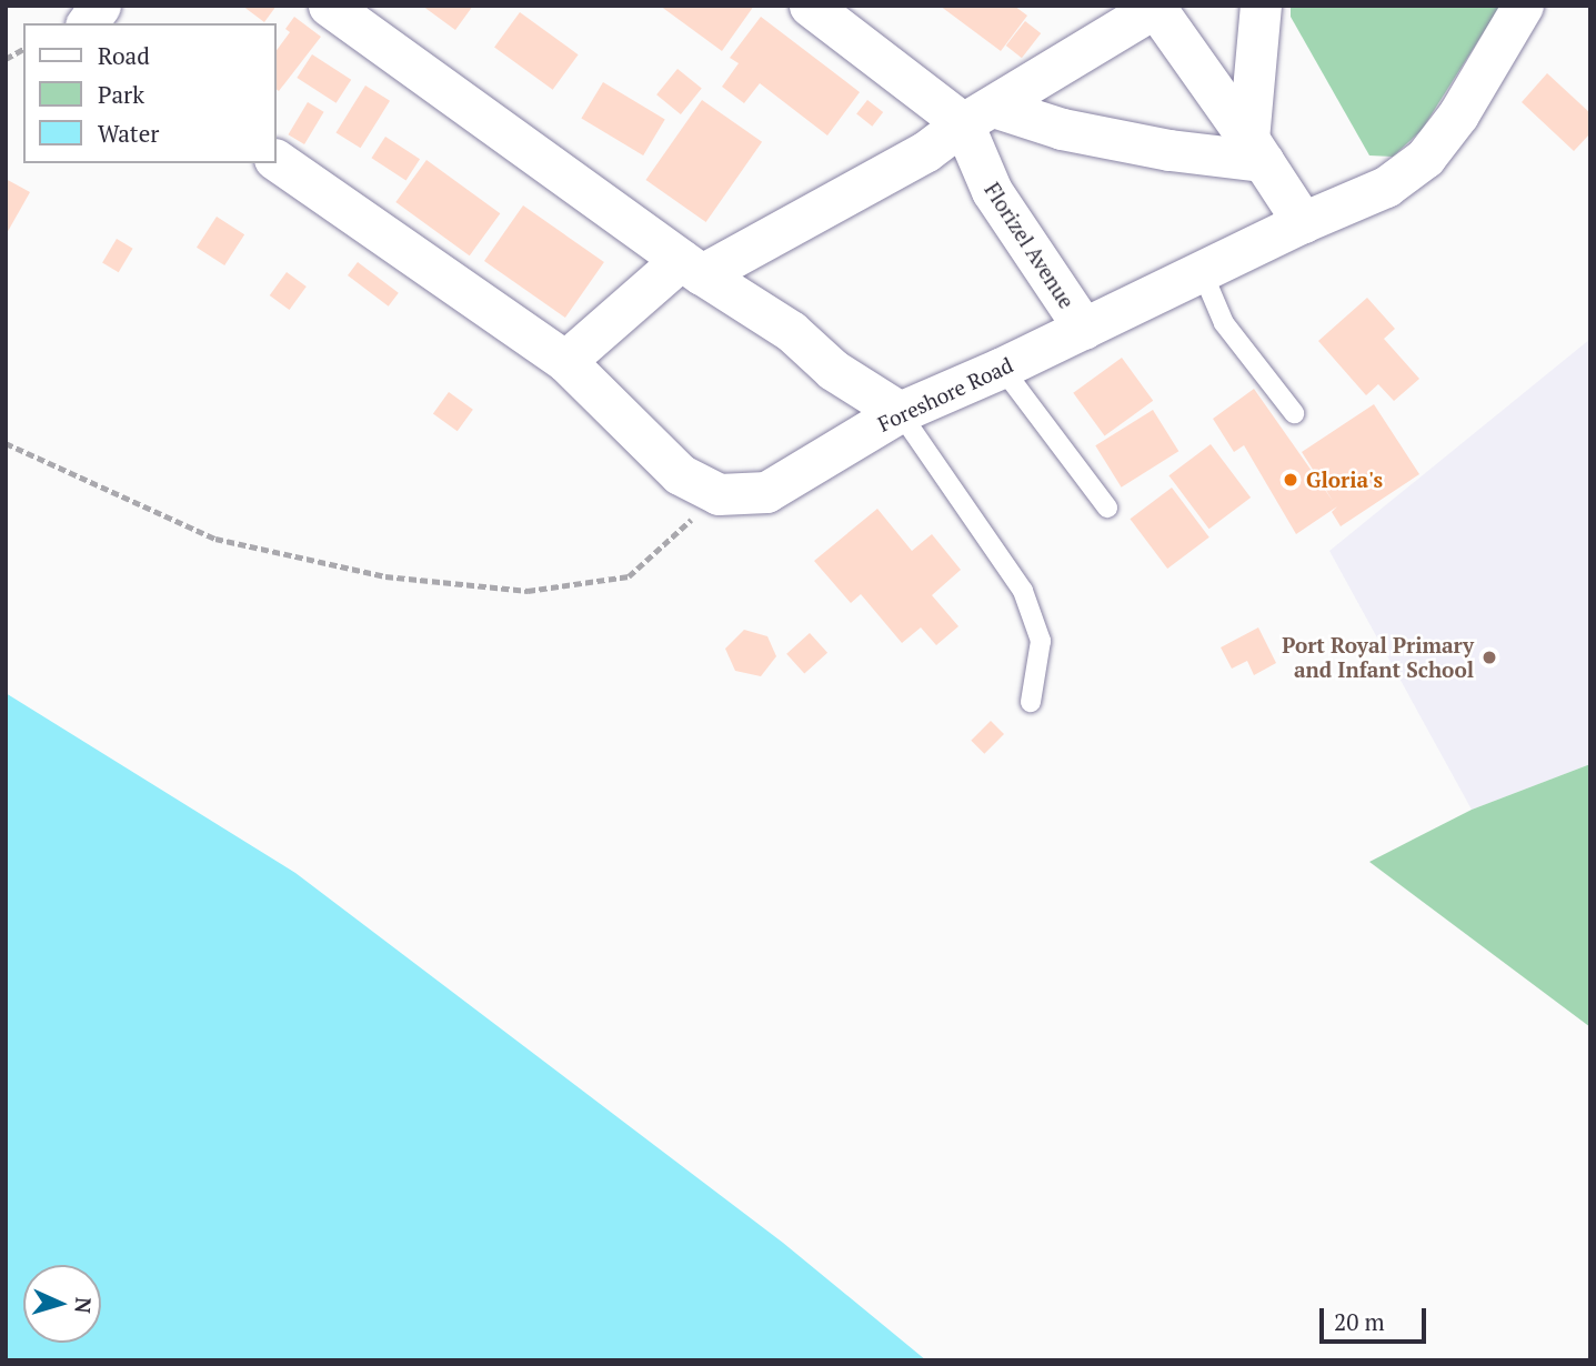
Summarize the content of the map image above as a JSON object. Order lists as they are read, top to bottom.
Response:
{
  "streets": {
    "street": ["Florizel Avenue", "Foreshore Road"]
  },
  "crossings": [
    ["Florizel Avenue", "Foreshore Road"]
  ],
  "places": ["Gloria's", "Port Royal Primary and Infant School"],
  "legend": ["Road", "Park", "Water"],
  "scale_bar": "20 m",
  "north": "right"
}
